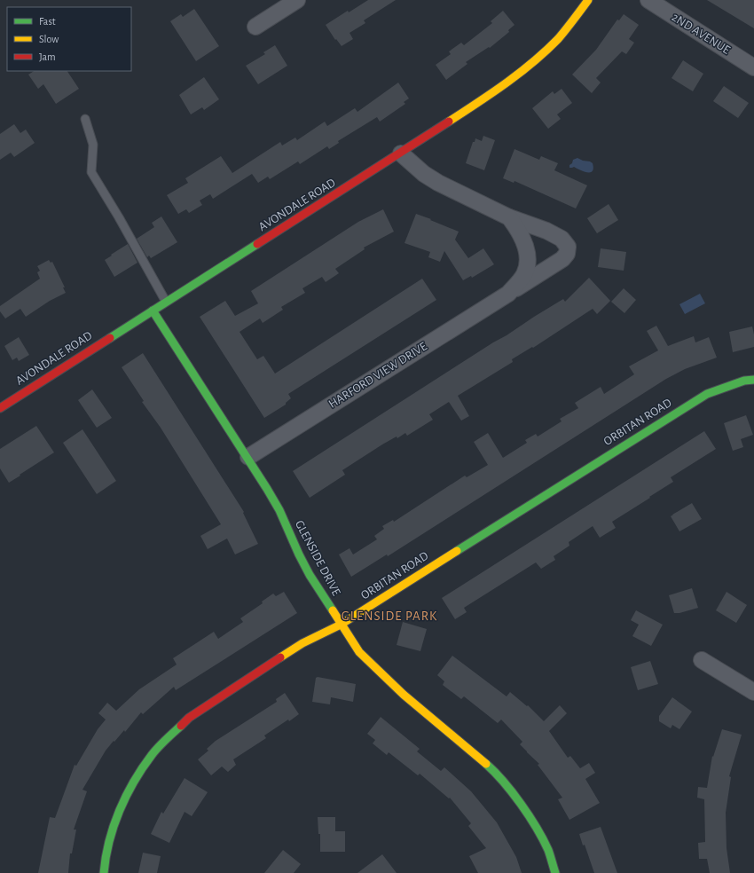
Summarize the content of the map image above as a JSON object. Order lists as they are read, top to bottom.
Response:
{
  "streets": {
    "street": [
      "2ND AVENUE",
      "AVONDALE ROAD",
      "HARFORD VIEW DRIVE",
      "ORBITAN ROAD",
      "GLENSIDE DRIVE"
    ]
  },
  "crossings": [
    ["AVONDALE ROAD", "HARFORD VIEW DRIVE"],
    ["AVONDALE ROAD", "GLENSIDE DRIVE"],
    ["HARFORD VIEW DRIVE", "GLENSIDE DRIVE"],
    ["ORBITAN ROAD", "GLENSIDE DRIVE"]
  ],
  "districts": ["GLENSIDE PARK"],
  "legend": ["Fast", "Slow", "Jam"]
}
